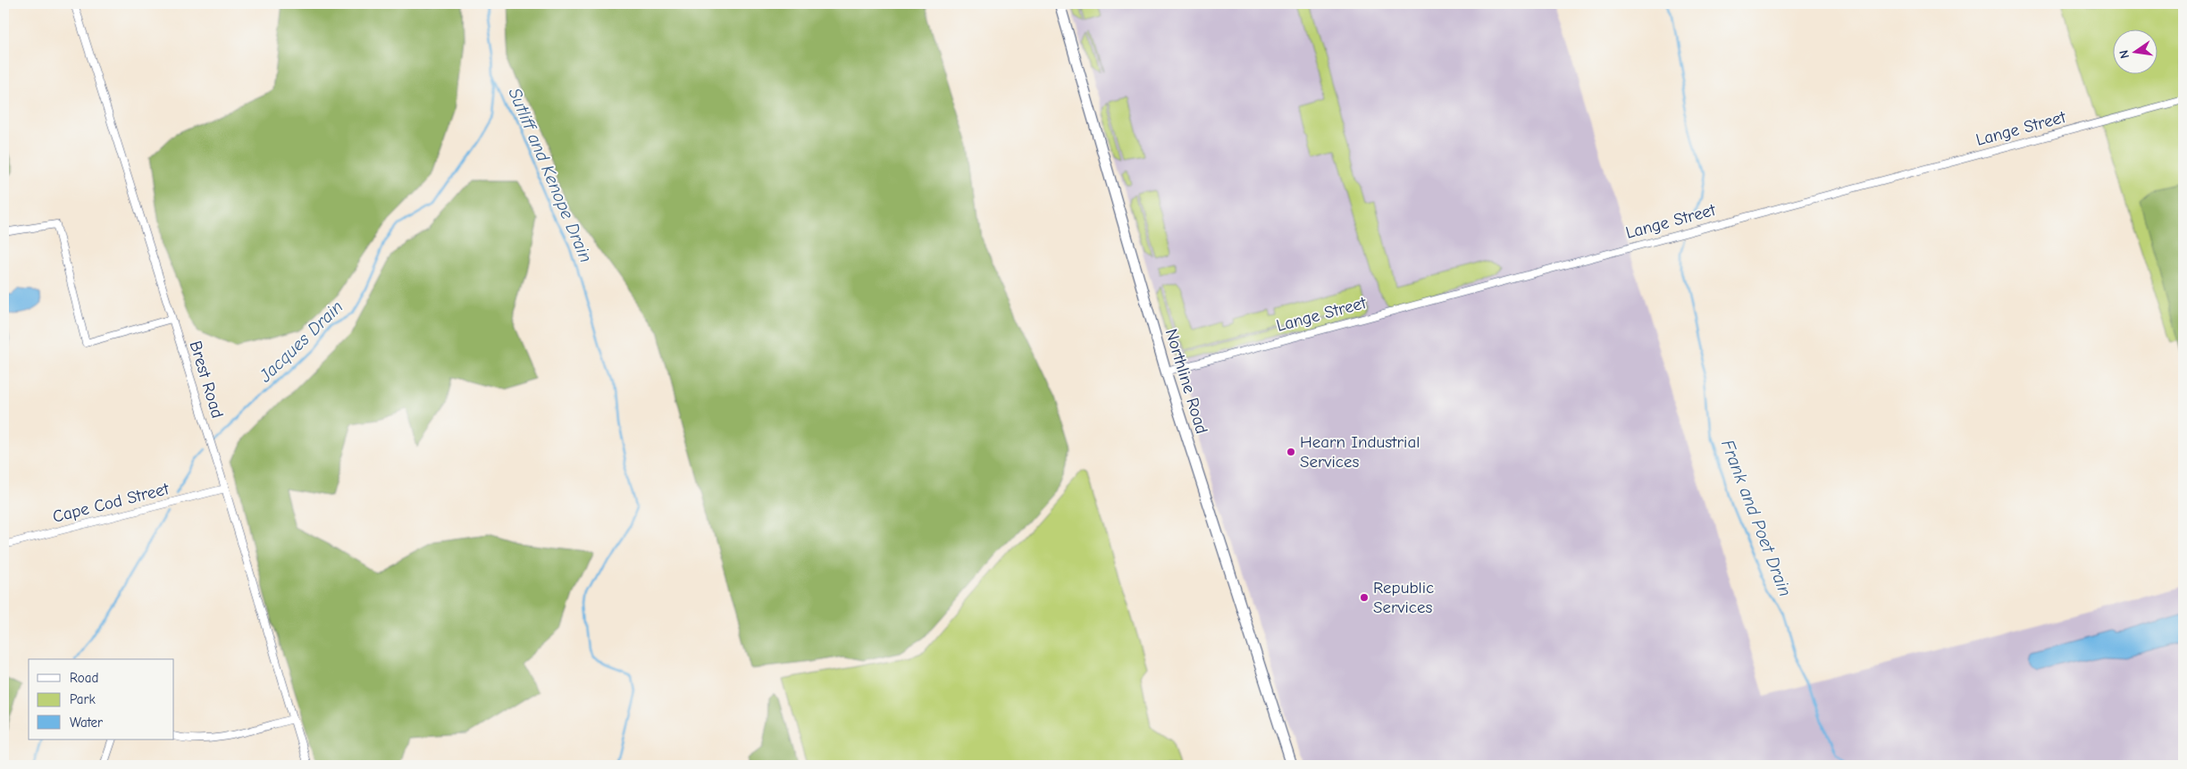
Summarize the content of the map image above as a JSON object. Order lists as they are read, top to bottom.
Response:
{
  "streets": {
    "main road": ["Northline Road"],
    "street": ["Lange Street", "Brest Road", "Cape Cod Street"]
  },
  "crossings": [
    ["Lange Street", "Northline Road"],
    ["Brest Road", "Cape Cod Street"]
  ],
  "water": ["Sutliff and Kenope Drain", "Jacques Drain", "Frank and Poet Drain"],
  "places": ["Hearn Industrial Services", "Republic Services"],
  "legend": ["Road", "Park", "Water"],
  "north": "left"
}
